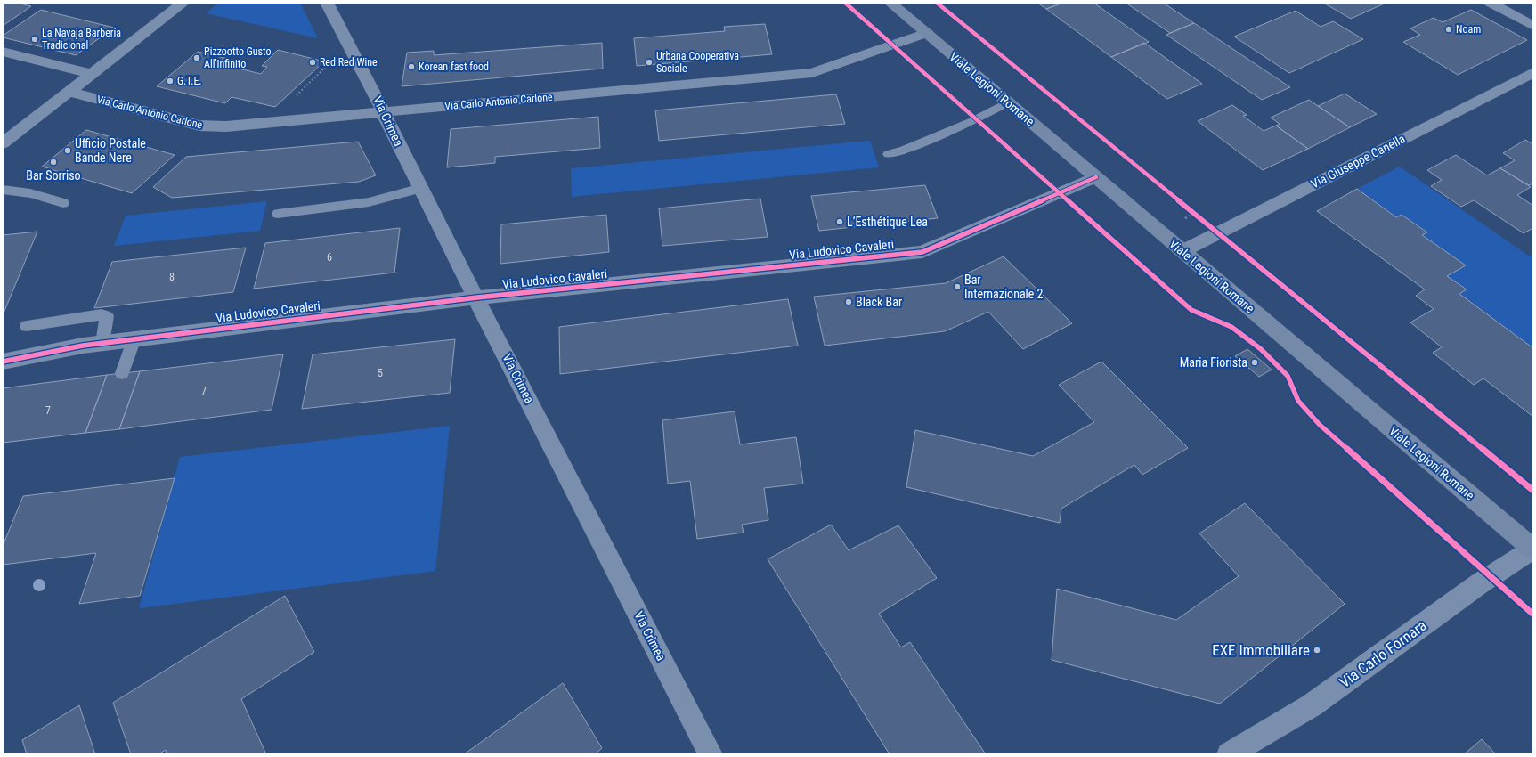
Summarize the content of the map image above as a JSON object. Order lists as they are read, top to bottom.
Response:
{
  "streets": {
    "main road": ["Viale Legioni Romane"],
    "street": [
      "Via Carlo Antonio Carlone",
      "Via Crimea",
      "Via Giuseppe Canella",
      "Via Ludovico Cavaleri",
      "Via Carlo Fornara"
    ]
  },
  "crossings": [
    ["Viale Legioni Romane", "Via Carlo Antonio Carlone"],
    ["Viale Legioni Romane", "Via Giuseppe Canella"],
    ["Viale Legioni Romane", "Via Ludovico Cavaleri"],
    ["Viale Legioni Romane", "Via Carlo Fornara"],
    ["Via Carlo Antonio Carlone", "Via Crimea"],
    ["Via Crimea", "Via Ludovico Cavaleri"]
  ],
  "places": [
    "Noam",
    "La Navaja Barbería Tradicional",
    "Pizzootto Gusto All'Infinito",
    "Red Red Wine",
    "Urbana Cooperativa Sociale",
    "Korean fast food",
    "G.T.E.",
    "Ufficio Postale Bande Nere",
    "Bar Sorriso",
    "L’Esthétique Lea",
    "Bar Internazionale 2",
    "Black Bar",
    "Maria Fiorista",
    "EXE Immobiliare"
  ],
  "house_numbers": [
    "6",
    "8",
    "5",
    "7",
    "7"
  ]
}
